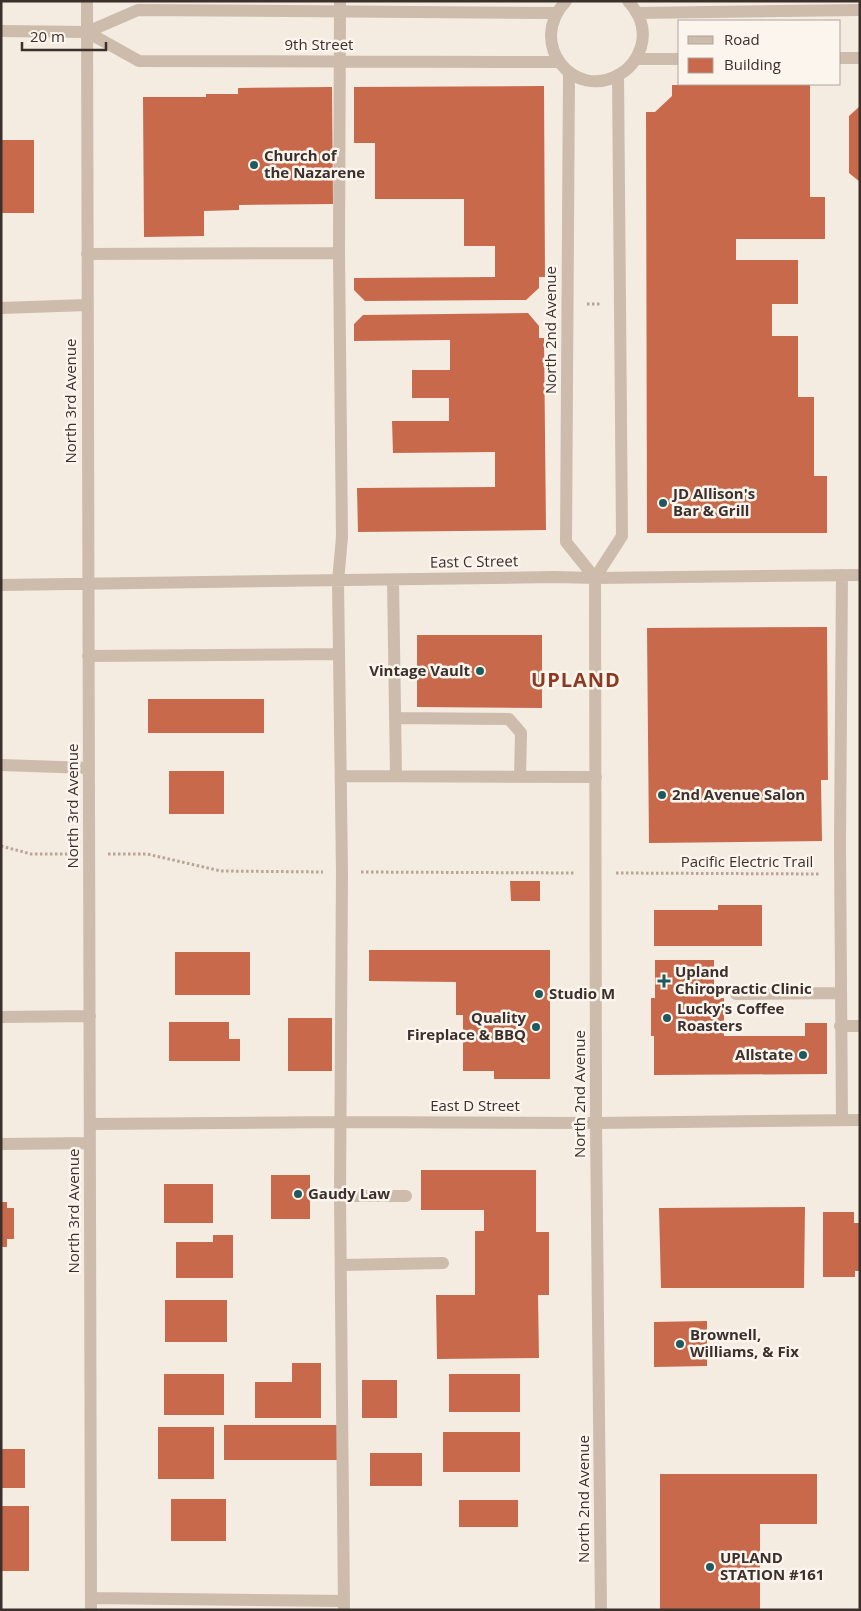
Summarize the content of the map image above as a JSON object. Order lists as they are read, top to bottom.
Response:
{
  "streets": {
    "street": [
      "9th Street",
      "North 2nd Avenue",
      "North 3rd Avenue",
      "East C Street",
      "East D Street"
    ],
    "path": ["Pacific Electric Trail"]
  },
  "crossings": [
    ["9th Street", "North 3rd Avenue"],
    ["North 2nd Avenue", "East C Street"],
    ["North 2nd Avenue", "East D Street"],
    ["North 3rd Avenue", "East C Street"],
    ["North 3rd Avenue", "East D Street"]
  ],
  "districts": ["UPLAND"],
  "places": {
    "other": [
      "Church of the Nazarene",
      "JD Allison's Bar & Grill",
      "Vintage Vault",
      "2nd Avenue Salon",
      "Studio M",
      "Lucky's Coffee Roasters",
      "Quality Fireplace & BBQ",
      "Allstate",
      "Gaudy Law",
      "Brownell, Williams, & Fix",
      "UPLAND STATION #161"
    ],
    "health": ["Upland Chiropractic Clinic"]
  },
  "legend": ["Road", "Building"],
  "scale_bar": "20 m"
}
